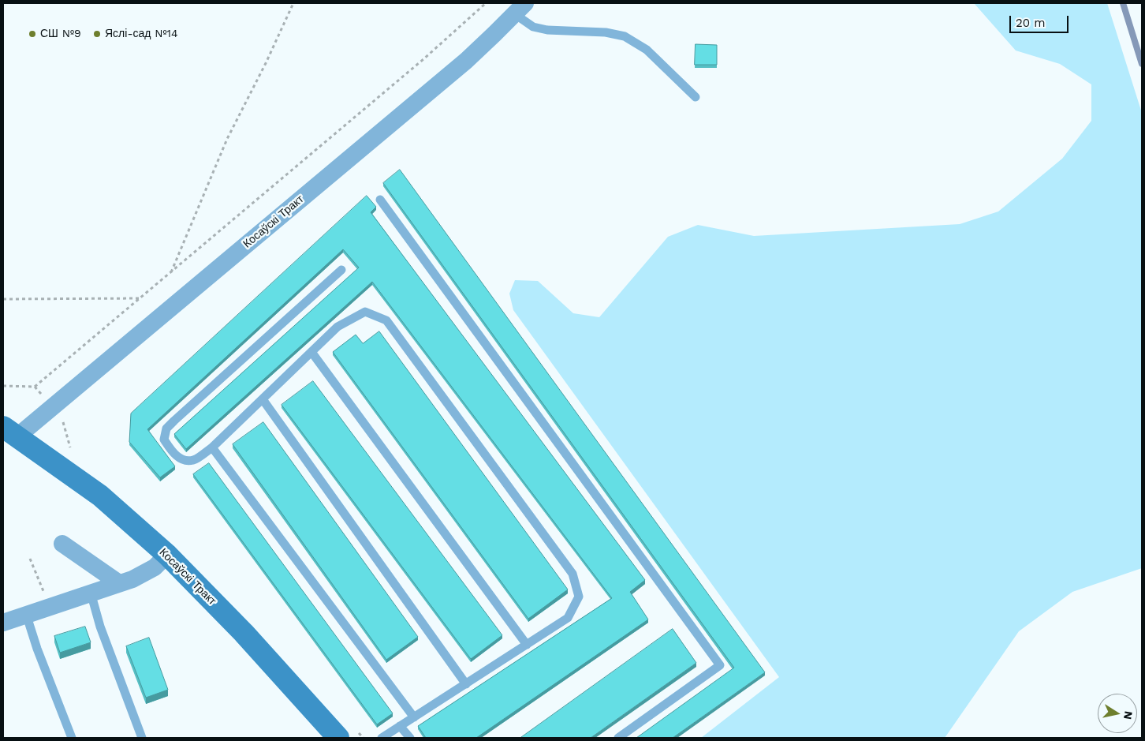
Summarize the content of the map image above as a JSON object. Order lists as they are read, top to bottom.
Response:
{
  "streets": {
    "main road": ["Косаўскі Тракт"]
  },
  "places": ["СШ №9", "Яслі-сад №14"],
  "scale_bar": "20 m",
  "north": "right"
}
